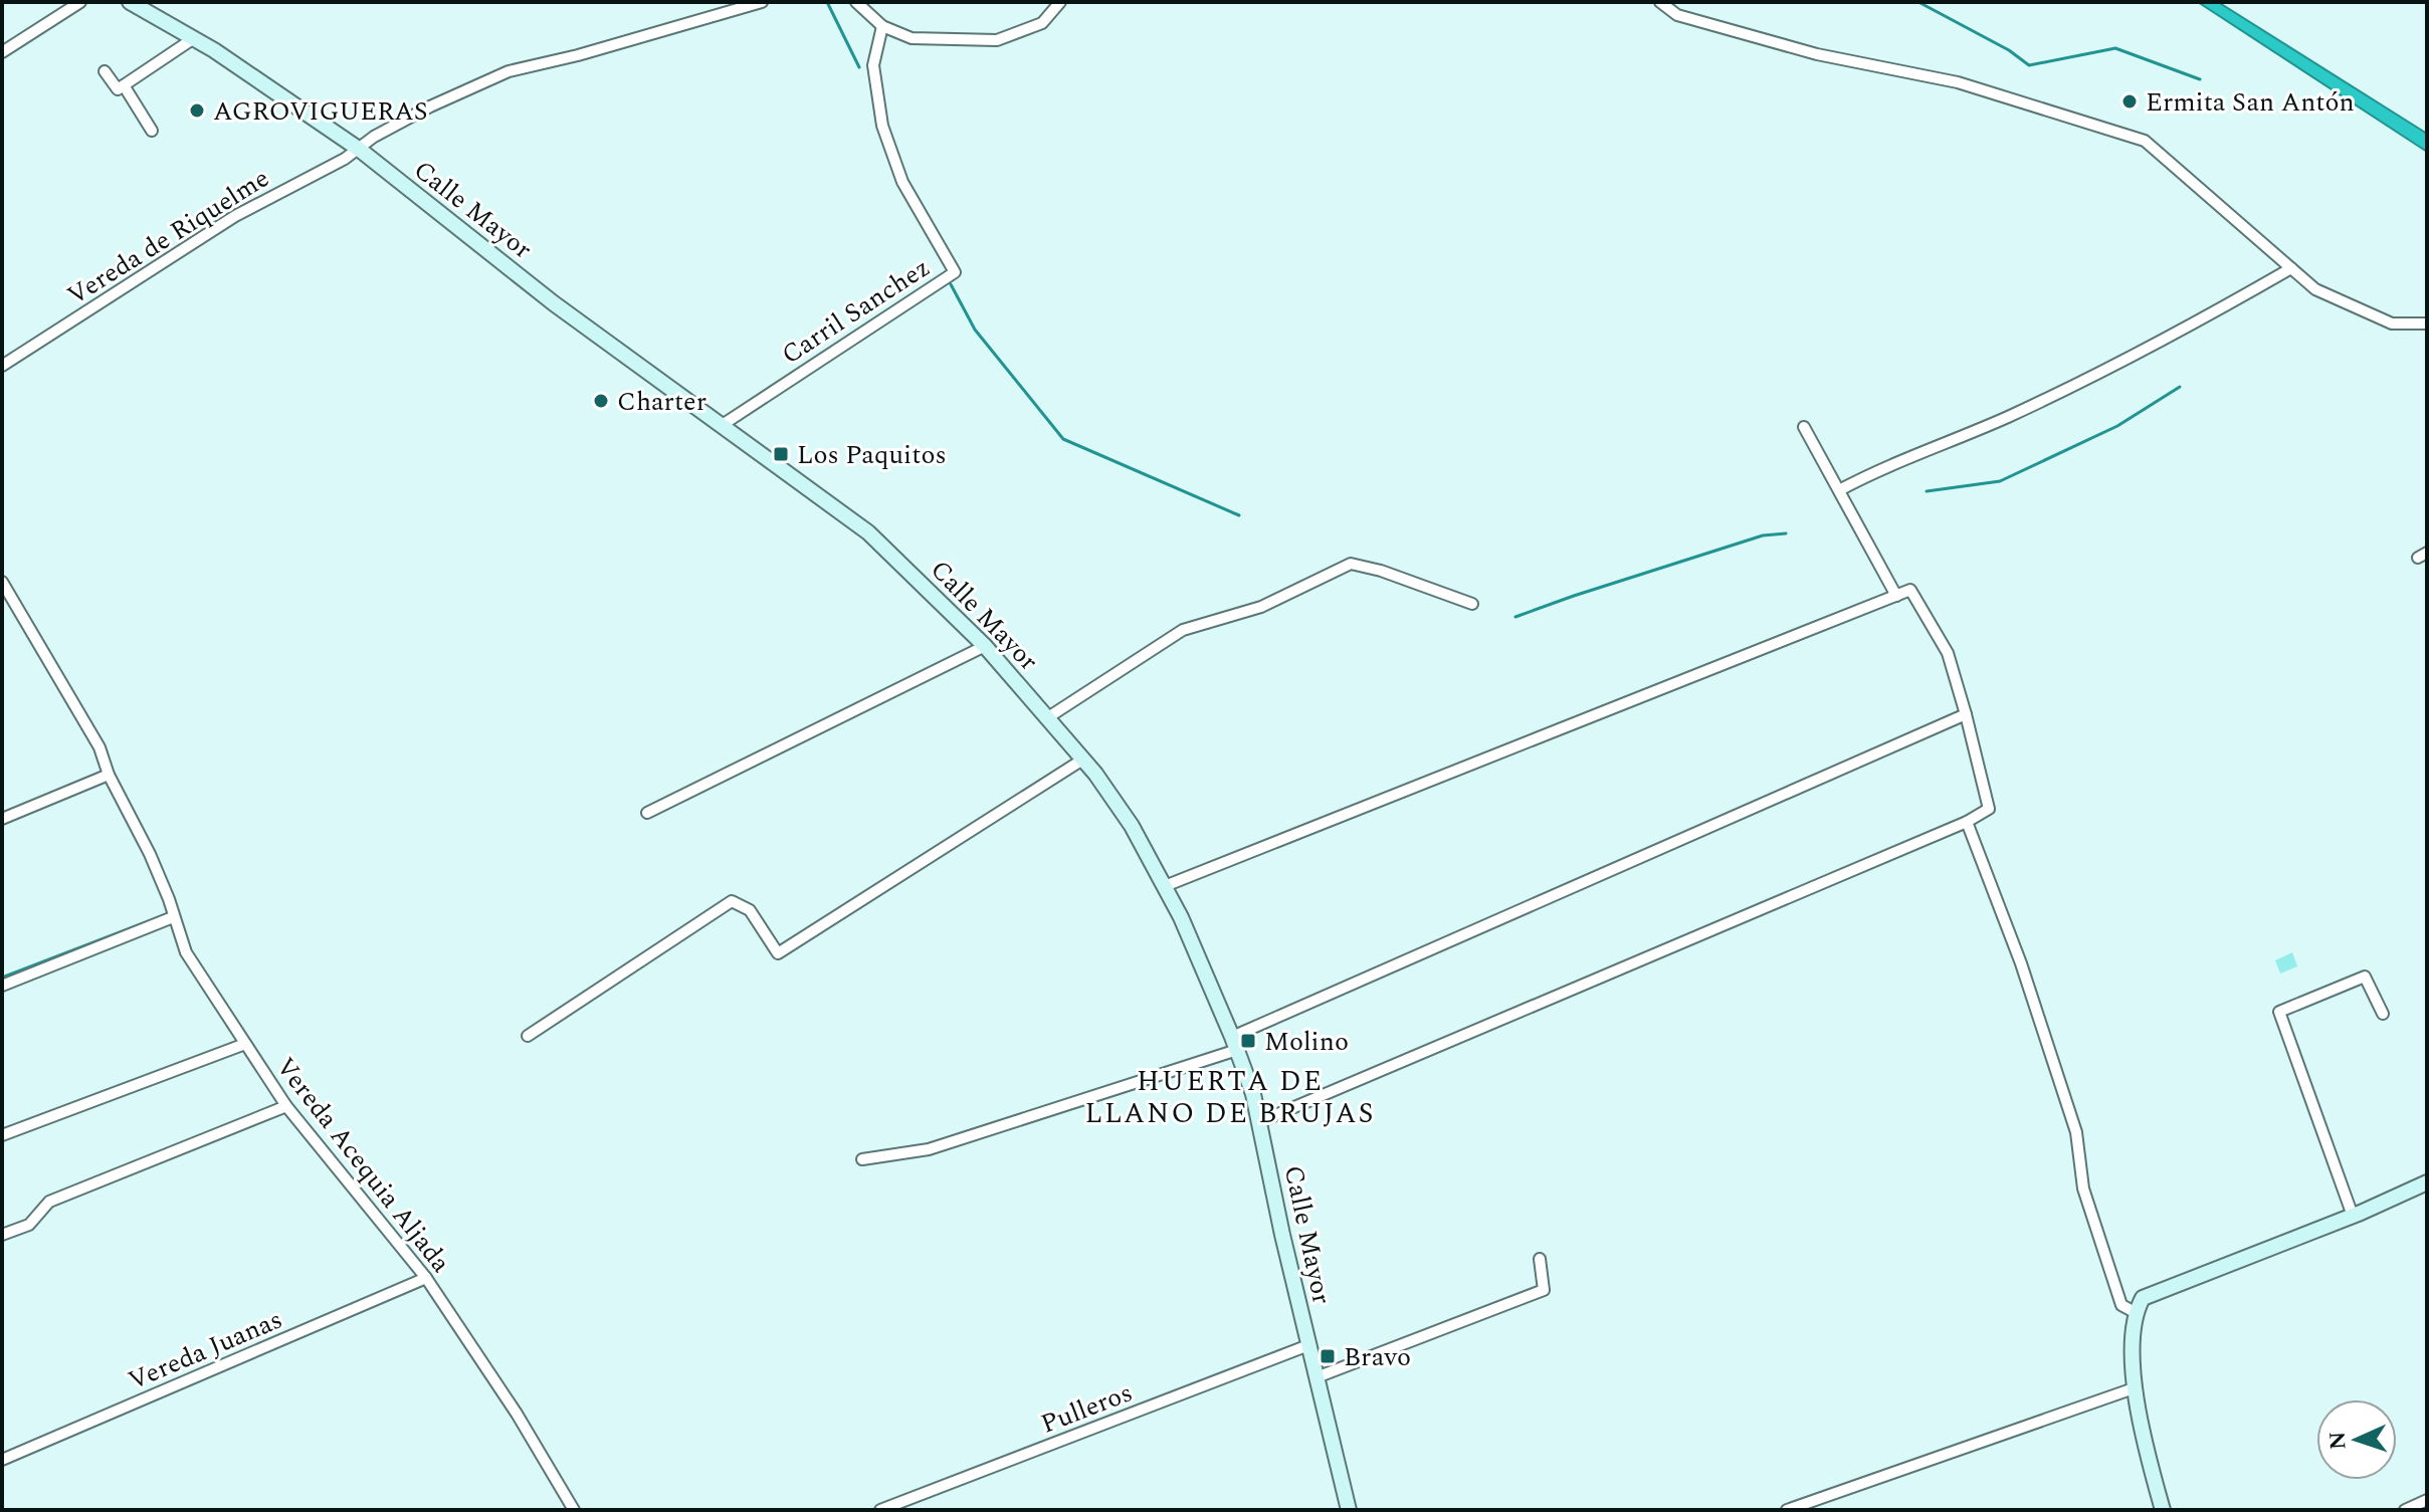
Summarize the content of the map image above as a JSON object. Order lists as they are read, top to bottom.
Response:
{
  "streets": {
    "main road": ["Calle Mayor"],
    "street": [
      "Vereda de Riquelme",
      "Carril Sanchez",
      "Vereda Acequia Aljada",
      "Vereda Juanas",
      "Pulleros"
    ]
  },
  "crossings": [
    ["Calle Mayor", "Vereda de Riquelme"],
    ["Calle Mayor", "Carril Sanchez"],
    ["Calle Mayor", "Pulleros"],
    ["Vereda Acequia Aljada", "Vereda Juanas"]
  ],
  "districts": ["HUERTA DE LLANO DE BRUJAS"],
  "places": {
    "other": ["Ermita San Antón", "AGROVIGUERAS", "Charter"],
    "transit": ["Los Paquitos", "Molino", "Bravo"]
  },
  "north": "left"
}
